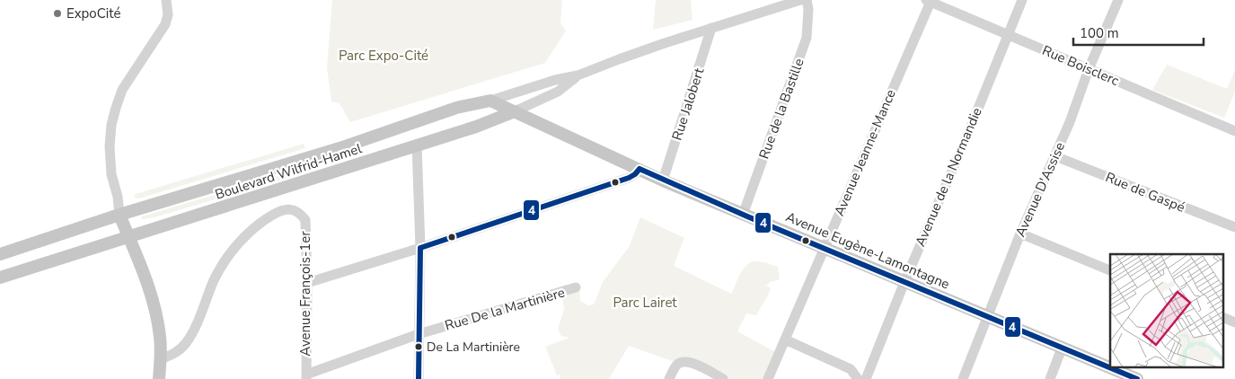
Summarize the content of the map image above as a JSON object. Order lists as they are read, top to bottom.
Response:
{
  "streets": {
    "main road": ["Boulevard Wilfrid-Hamel", "Avenue Eugène-Lamontagne"],
    "street": [
      "Rue Boisclerc",
      "Rue Jalobert",
      "Rue de la Bastille",
      "Avenue Jeanne-Mance",
      "Avenue de la Normandie",
      "Avenue D'Assise",
      "Rue de Gaspé",
      "Avenue François-1er",
      "Rue De la Martinière"
    ]
  },
  "crossings": [
    ["Rue Boisclerc", "Avenue Jeanne-Mance"],
    ["Rue Boisclerc", "Avenue de la Normandie"],
    ["Rue Boisclerc", "Avenue D'Assise"],
    ["Rue Jalobert", "Boulevard Wilfrid-Hamel"],
    ["Rue Jalobert", "Avenue Eugène-Lamontagne"],
    ["Rue de la Bastille", "Avenue Eugène-Lamontagne"],
    ["Avenue Jeanne-Mance", "Avenue Eugène-Lamontagne"],
    ["Boulevard Wilfrid-Hamel", "Avenue Eugène-Lamontagne"],
    ["Avenue de la Normandie", "Avenue Eugène-Lamontagne"],
    ["Avenue D'Assise", "Rue de Gaspé"],
    ["Avenue D'Assise", "Avenue Eugène-Lamontagne"],
    ["Avenue François-1er", "Rue De la Martinière"]
  ],
  "parks": ["Parc Expo-Cité", "Parc Lairet"],
  "places": ["ExpoCité", "De La Martinière"],
  "lines": ["transit line 4"],
  "scale_bar": "100 m"
}
